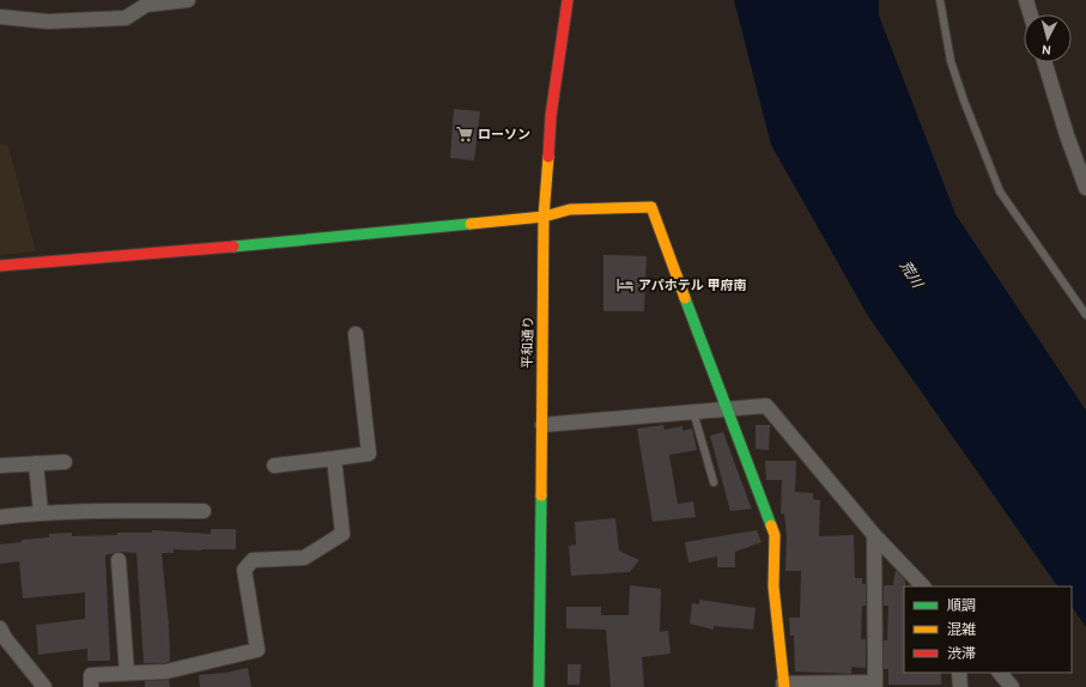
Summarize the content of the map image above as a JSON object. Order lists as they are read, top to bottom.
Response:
{
  "streets": {
    "main road": ["平和通り"]
  },
  "water": ["荒川"],
  "places": {
    "supermarket": ["ローソン"],
    "hotel": ["アパホテル 甲府南"]
  },
  "legend": ["順調", "混雑", "渋滞"],
  "north": "bottom"
}
